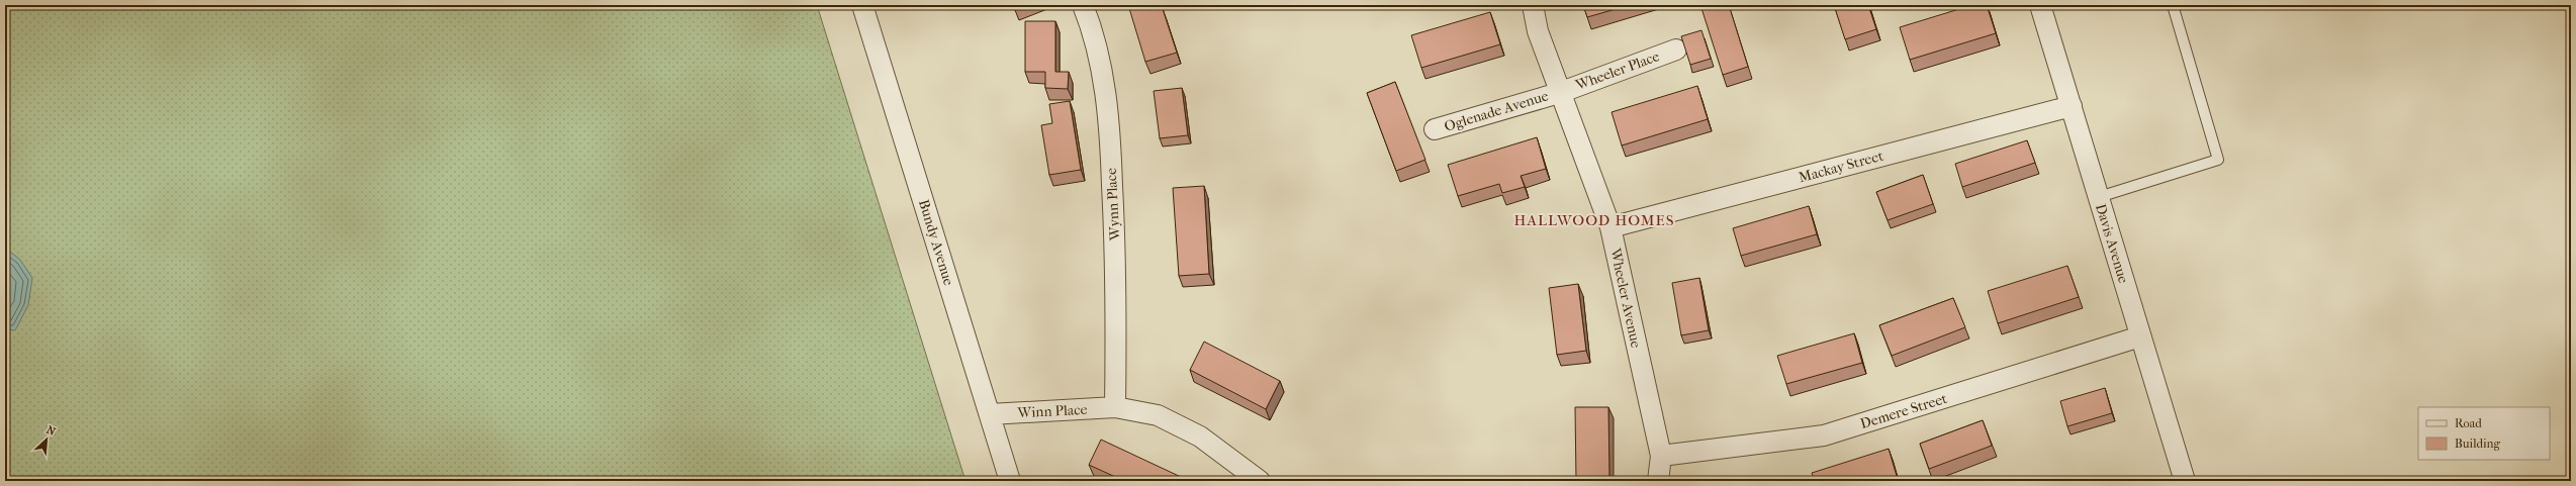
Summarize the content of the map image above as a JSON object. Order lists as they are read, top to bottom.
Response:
{
  "streets": {
    "street": [
      "Wheeler Place",
      "Oglenade Avenue",
      "Mackay Street",
      "Wynn Place",
      "Bundy Avenue",
      "Davis Avenue",
      "Wheeler Avenue",
      "Winn Place",
      "Demere Street"
    ]
  },
  "crossings": [
    ["Wheeler Place", "Oglenade Avenue"],
    ["Wheeler Place", "Wheeler Avenue"],
    ["Oglenade Avenue", "Wheeler Avenue"],
    ["Mackay Street", "Davis Avenue"],
    ["Mackay Street", "Wheeler Avenue"],
    ["Wynn Place", "Winn Place"],
    ["Bundy Avenue", "Winn Place"],
    ["Davis Avenue", "Demere Street"],
    ["Wheeler Avenue", "Demere Street"]
  ],
  "districts": ["HALLWOOD HOMES"],
  "legend": ["Road", "Building"],
  "north": "top right"
}
